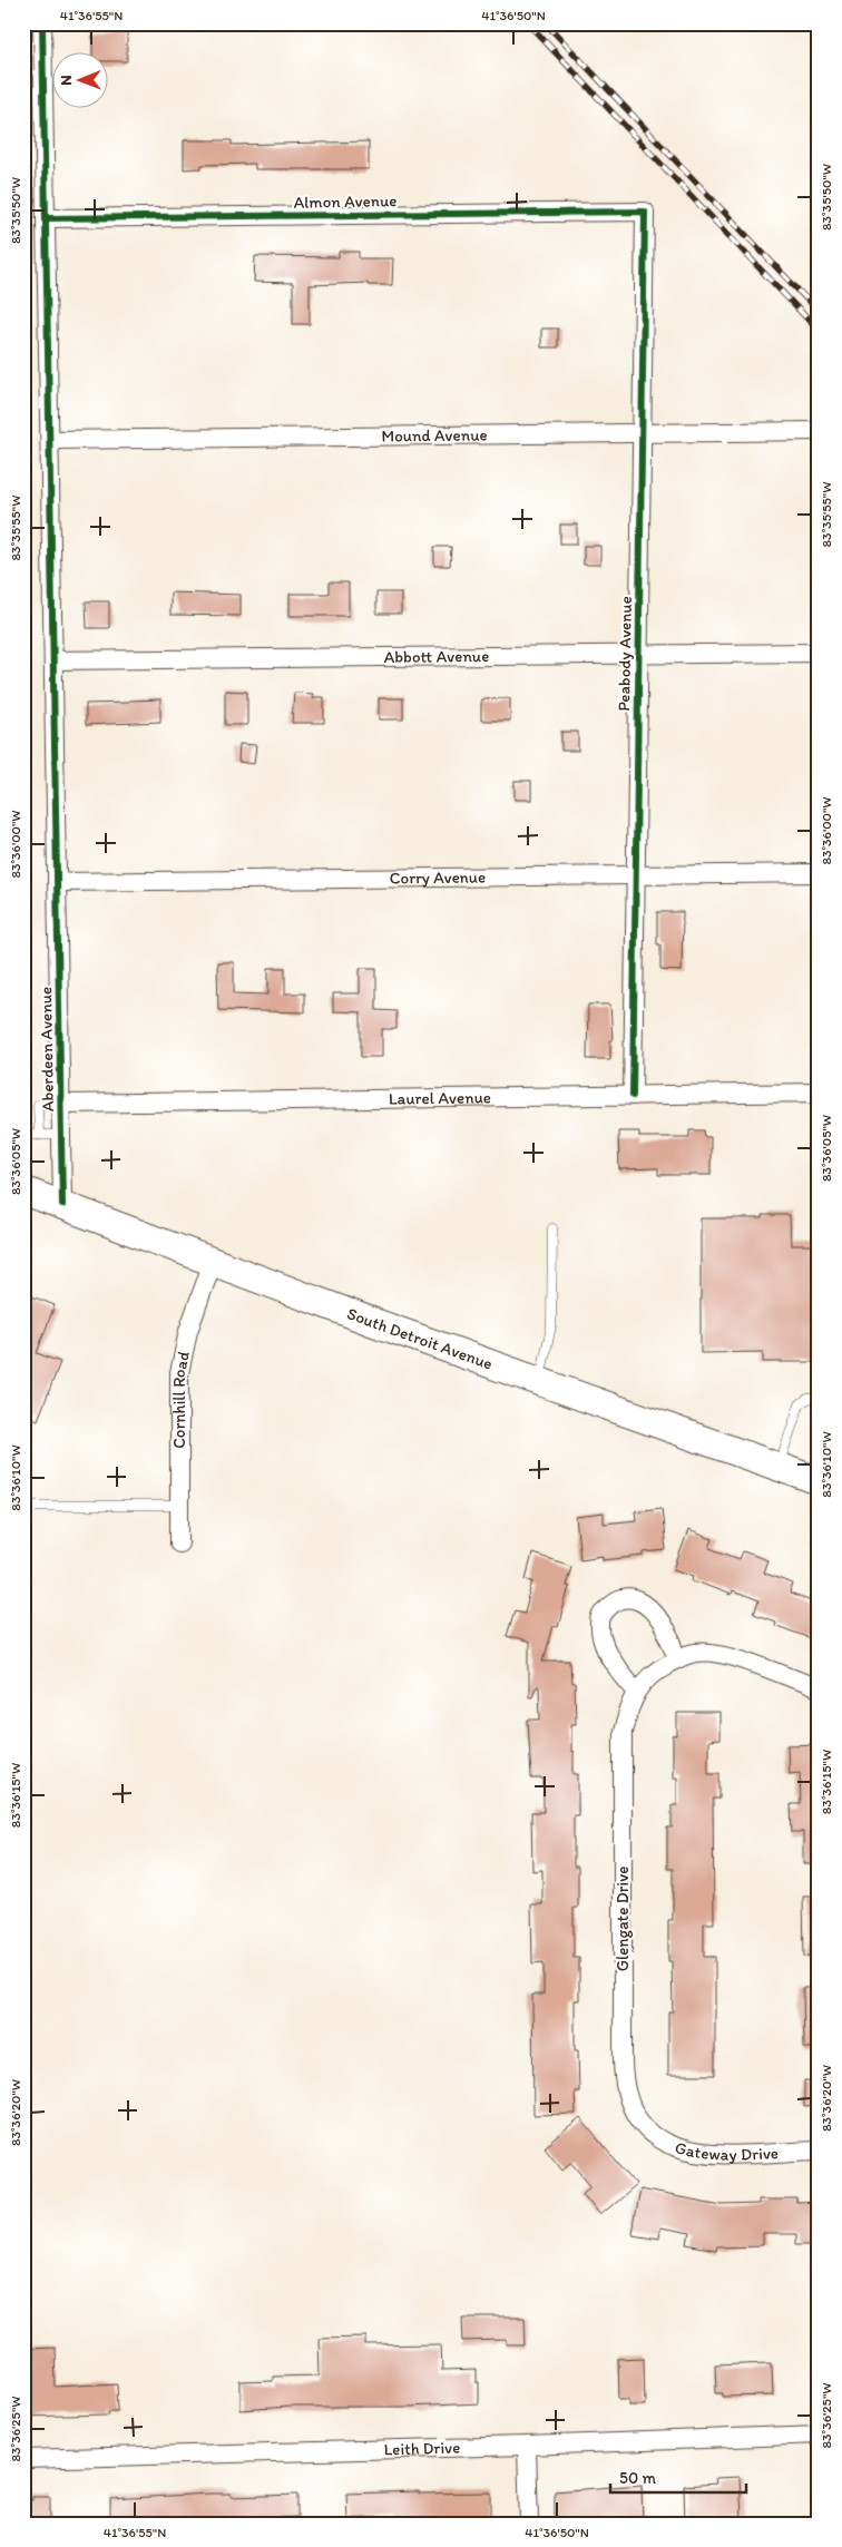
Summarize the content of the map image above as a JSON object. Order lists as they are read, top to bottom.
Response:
{
  "streets": {
    "main road": ["South Detroit Avenue"],
    "street": [
      "Almon Avenue",
      "Mound Avenue",
      "Peabody Avenue",
      "Abbott Avenue",
      "Corry Avenue",
      "Aberdeen Avenue",
      "Laurel Avenue",
      "Cornhill Road",
      "Glengate Drive",
      "Gateway Drive",
      "Leith Drive"
    ]
  },
  "crossings": [
    ["Almon Avenue", "Peabody Avenue"],
    ["Almon Avenue", "Aberdeen Avenue"],
    ["Mound Avenue", "Peabody Avenue"],
    ["Mound Avenue", "Aberdeen Avenue"],
    ["Peabody Avenue", "Abbott Avenue"],
    ["Peabody Avenue", "Corry Avenue"],
    ["Peabody Avenue", "Laurel Avenue"],
    ["Abbott Avenue", "Aberdeen Avenue"],
    ["Corry Avenue", "Aberdeen Avenue"],
    ["Aberdeen Avenue", "Laurel Avenue"],
    ["Aberdeen Avenue", "South Detroit Avenue"],
    ["South Detroit Avenue", "Cornhill Road"],
    ["Glengate Drive", "Gateway Drive"]
  ],
  "scale_bar": "50 m",
  "north": "left",
  "coordinates": [
    "41°36'55\"N",
    "41°36'50\"N",
    "83°35'50\"W",
    "83°35'55\"W",
    "83°36'00\"W",
    "83°36'05\"W",
    "83°36'10\"W",
    "83°36'15\"W",
    "83°36'20\"W",
    "83°36'25\"W"
  ]
}
